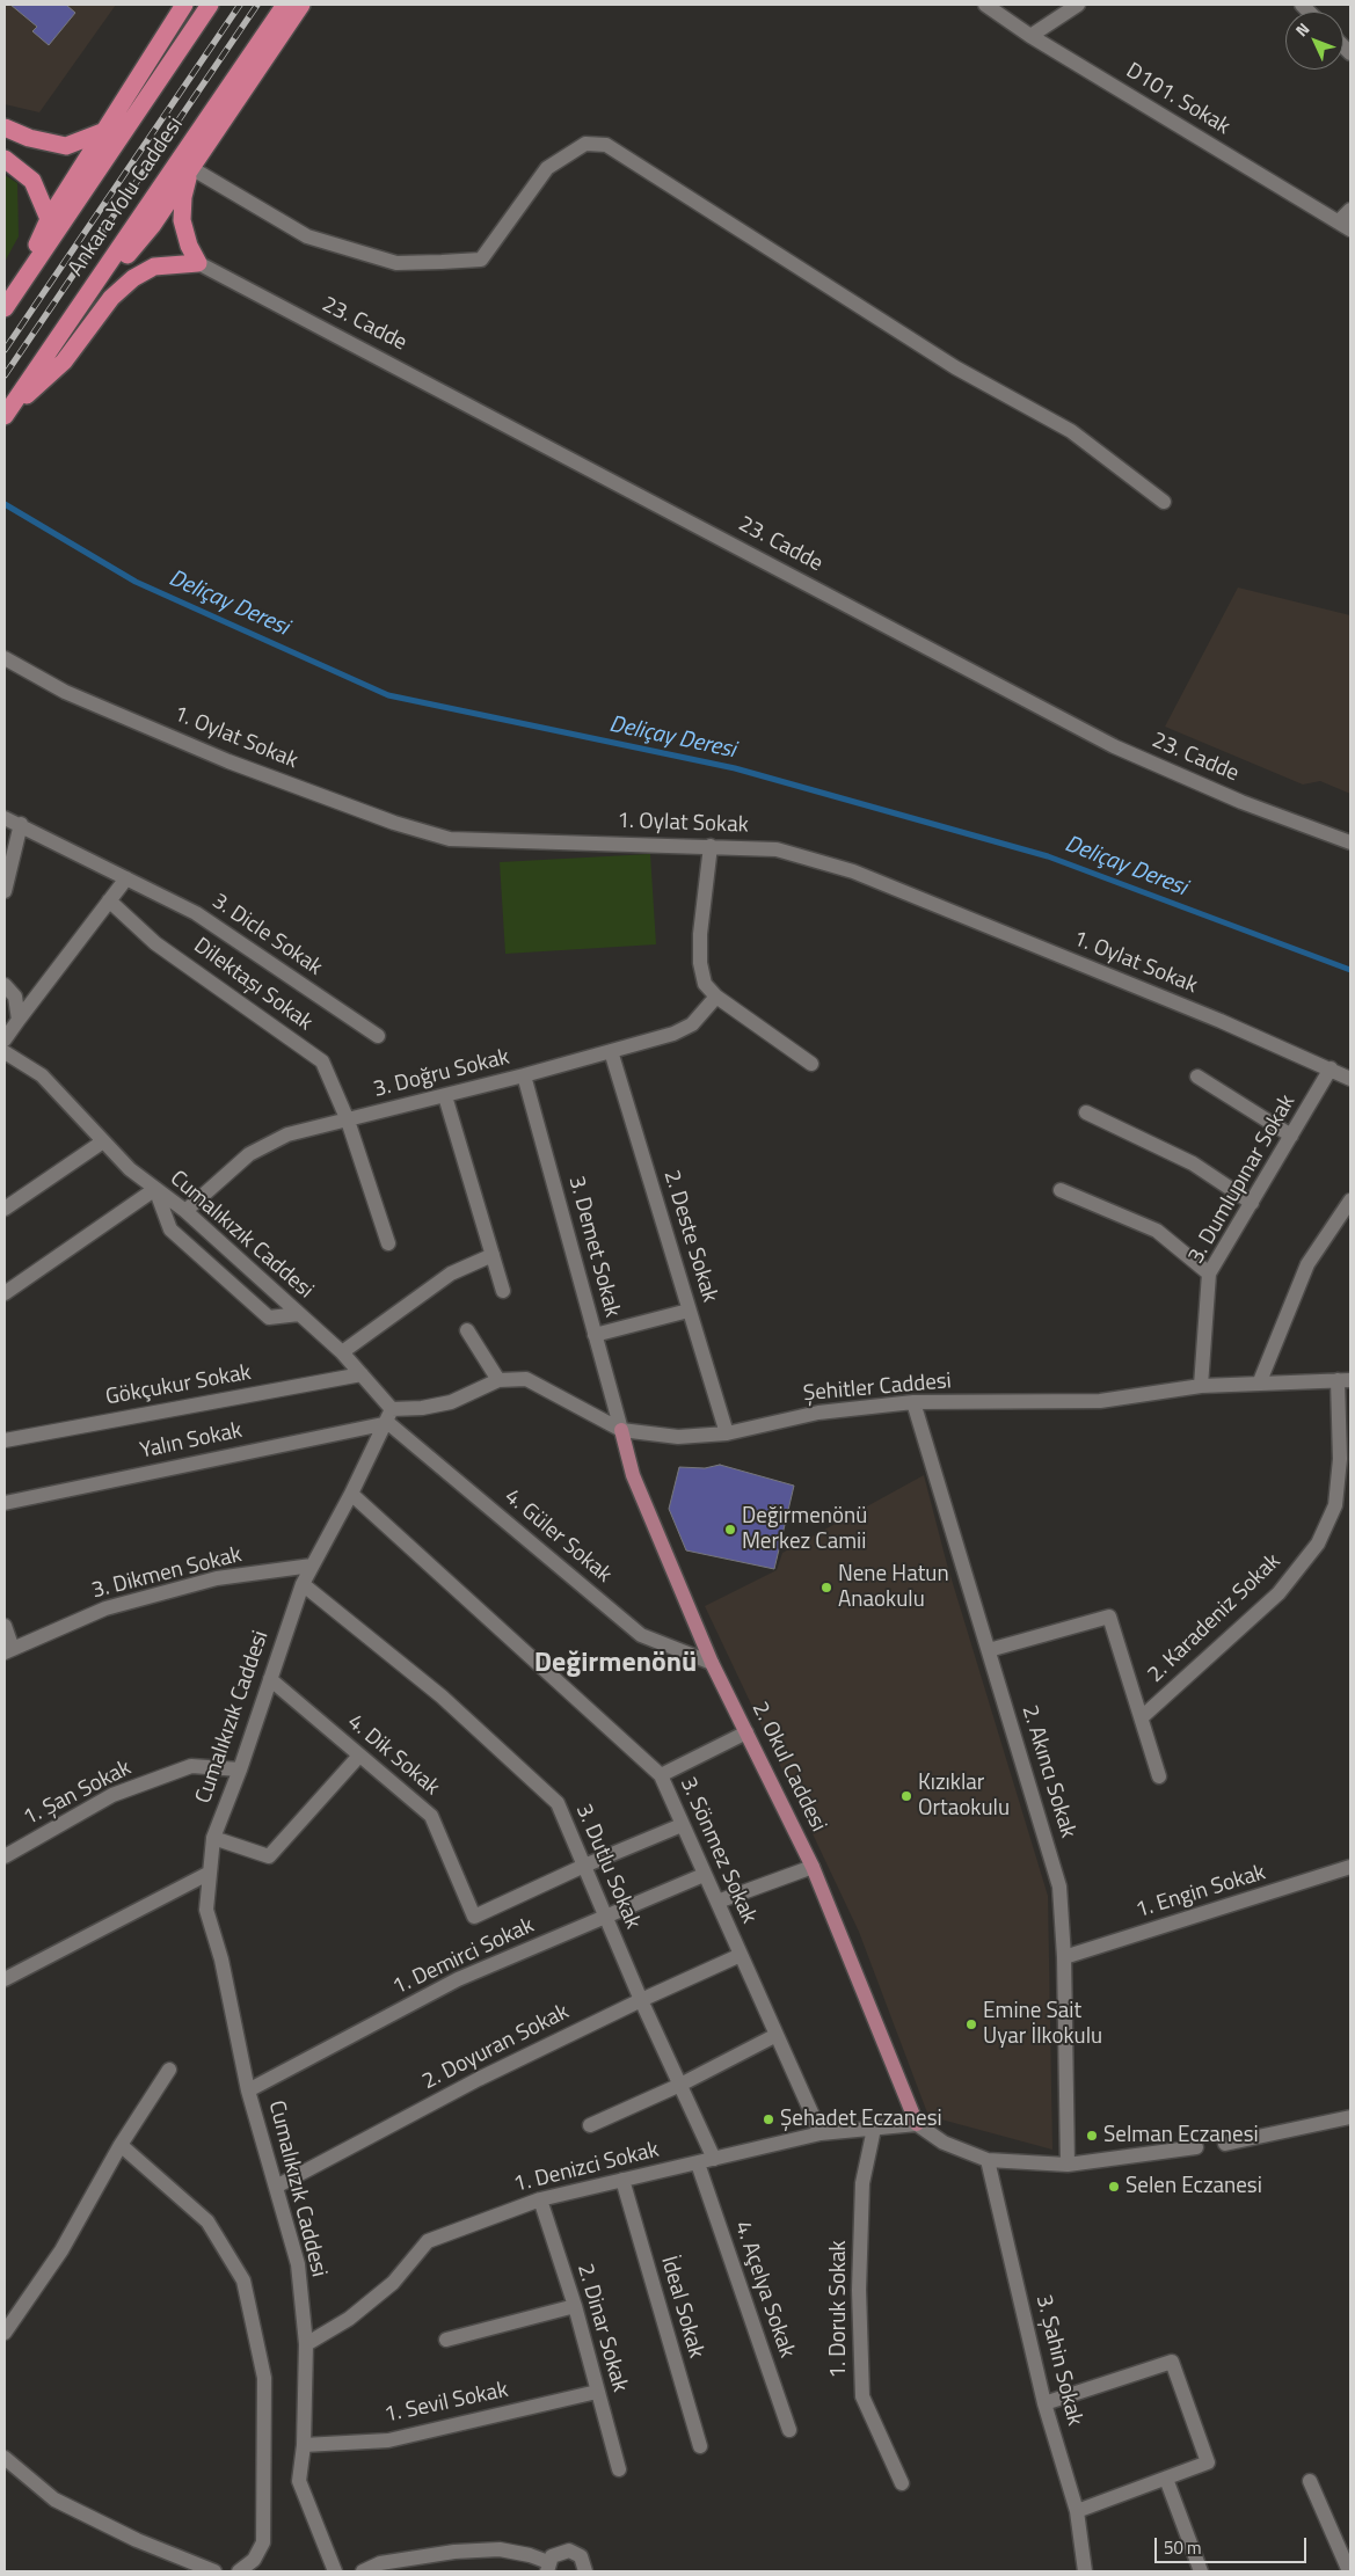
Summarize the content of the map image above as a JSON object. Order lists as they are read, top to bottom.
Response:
{
  "streets": {
    "highway": ["Ankara Yolu Caddesi"],
    "main road": ["2. Okul Caddesi"],
    "street": [
      "D101. Sokak",
      "23. Cadde",
      "1. Oylat Sokak",
      "3. Dicle Sokak",
      "Dilektaşı Sokak",
      "3. Doğru Sokak",
      "3. Dumlupınar Sokak",
      "Cumalıkızık Caddesi",
      "2. Deste Sokak",
      "3. Demet Sokak",
      "Gökçukur Sokak",
      "Şehitler Caddesi",
      "Yalın Sokak",
      "4. Güler Sokak",
      "3. Dikmen Sokak",
      "2. Karadeniz Sokak",
      "4. Dik Sokak",
      "2. Akıncı Sokak",
      "1. Şan Sokak",
      "3. Sönmez Sokak",
      "3. Dutlu Sokak",
      "1. Engin Sokak",
      "1. Demirci Sokak",
      "2. Doyuran Sokak",
      "1. Denizci Sokak",
      "4. Açelya Sokak",
      "İdeal Sokak",
      "1. Doruk Sokak",
      "2. Dinar Sokak",
      "3. Şahin Sokak",
      "1. Sevil Sokak"
    ]
  },
  "crossings": [
    ["1. Oylat Sokak", "3. Dumlupınar Sokak"],
    ["Dilektaşı Sokak", "3. Doğru Sokak"],
    ["3. Doğru Sokak", "Cumalıkızık Caddesi"],
    ["3. Doğru Sokak", "2. Deste Sokak"],
    ["3. Doğru Sokak", "3. Demet Sokak"],
    ["3. Dumlupınar Sokak", "Şehitler Caddesi"],
    ["Cumalıkızık Caddesi", "Gökçukur Sokak"],
    ["Cumalıkızık Caddesi", "Şehitler Caddesi"],
    ["Cumalıkızık Caddesi", "Yalın Sokak"],
    ["Cumalıkızık Caddesi", "4. Güler Sokak"],
    ["Cumalıkızık Caddesi", "3. Dikmen Sokak"],
    ["Cumalıkızık Caddesi", "4. Dik Sokak"],
    ["Cumalıkızık Caddesi", "1. Şan Sokak"],
    ["Cumalıkızık Caddesi", "3. Sönmez Sokak"],
    ["Cumalıkızık Caddesi", "3. Dutlu Sokak"],
    ["Cumalıkızık Caddesi", "1. Demirci Sokak"],
    ["Cumalıkızık Caddesi", "2. Doyuran Sokak"],
    ["Cumalıkızık Caddesi", "1. Denizci Sokak"],
    ["Cumalıkızık Caddesi", "1. Sevil Sokak"],
    ["2. Deste Sokak", "Şehitler Caddesi"],
    ["3. Demet Sokak", "Şehitler Caddesi"],
    ["3. Demet Sokak", "2. Okul Caddesi"],
    ["Şehitler Caddesi", "Yalın Sokak"],
    ["Şehitler Caddesi", "4. Güler Sokak"],
    ["Şehitler Caddesi", "2. Karadeniz Sokak"],
    ["Şehitler Caddesi", "2. Okul Caddesi"],
    ["Şehitler Caddesi", "2. Akıncı Sokak"],
    ["Yalın Sokak", "4. Güler Sokak"],
    ["4. Güler Sokak", "2. Okul Caddesi"],
    ["4. Dik Sokak", "3. Dutlu Sokak"],
    ["2. Okul Caddesi", "1. Denizci Sokak"],
    ["2. Akıncı Sokak", "1. Engin Sokak"],
    ["3. Sönmez Sokak", "1. Demirci Sokak"],
    ["3. Sönmez Sokak", "2. Doyuran Sokak"],
    ["3. Sönmez Sokak", "1. Denizci Sokak"],
    ["3. Dutlu Sokak", "1. Demirci Sokak"],
    ["3. Dutlu Sokak", "2. Doyuran Sokak"],
    ["3. Dutlu Sokak", "1. Denizci Sokak"],
    ["1. Denizci Sokak", "4. Açelya Sokak"],
    ["1. Denizci Sokak", "İdeal Sokak"],
    ["1. Denizci Sokak", "1. Doruk Sokak"],
    ["1. Denizci Sokak", "2. Dinar Sokak"],
    ["2. Dinar Sokak", "1. Sevil Sokak"]
  ],
  "districts": ["Değirmenönü"],
  "water": ["Deliçay Deresi"],
  "places": [
    "Değirmenönü Merkez Camii",
    "Nene Hatun Anaokulu",
    "Kızıklar Ortaokulu",
    "Emine Sait Uyar İlkokulu",
    "Şehadet Eczanesi",
    "Selman Eczanesi",
    "Selen Eczanesi"
  ],
  "scale_bar": "50 m",
  "north": "top left"
}
